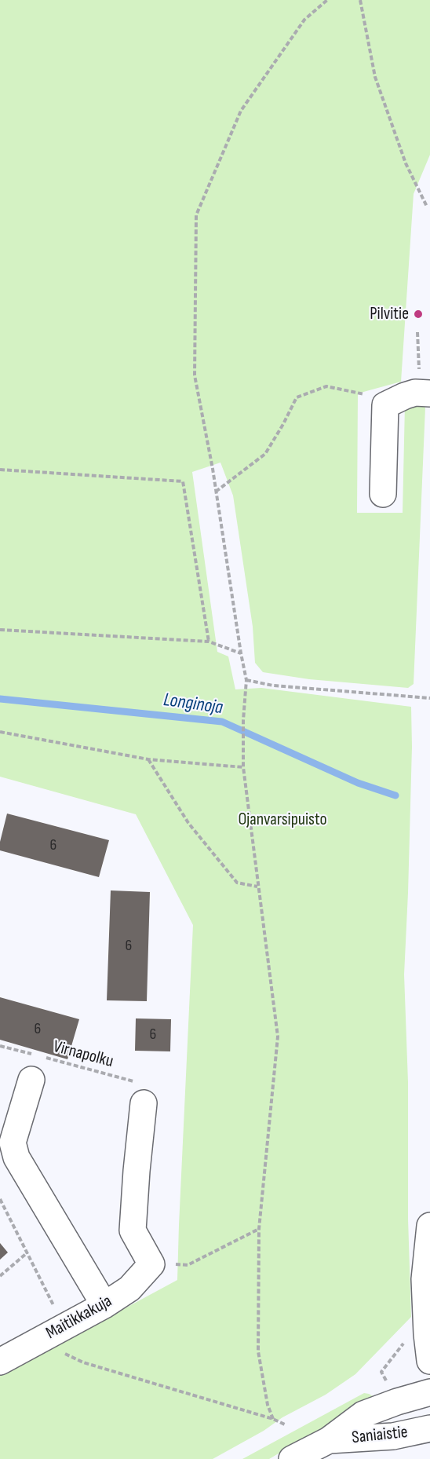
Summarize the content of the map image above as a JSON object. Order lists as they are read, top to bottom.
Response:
{
  "streets": {
    "street": ["Maitikkakuja", "Saniaistie"],
    "path": ["Virnapolku"]
  },
  "water": ["Longinoja"],
  "parks": ["Ojanvarsipuisto"],
  "places": ["Pilvitie"],
  "house_numbers": [
    "6",
    "6",
    "6",
    "6"
  ]
}
